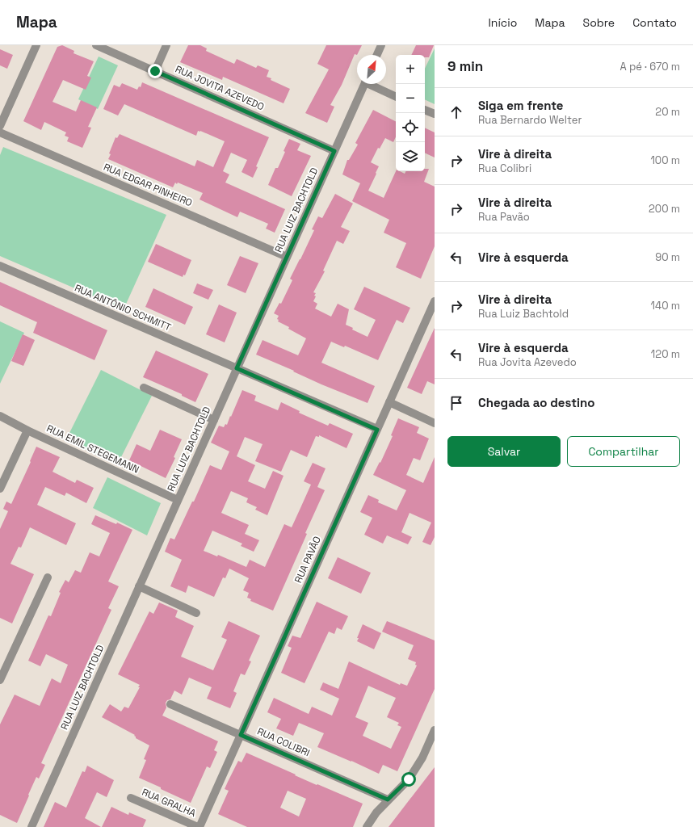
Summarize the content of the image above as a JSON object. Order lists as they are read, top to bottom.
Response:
{
  "streets": {
    "street": [
      "RUA JOVITA AZEVEDO",
      "RUA EDGAR PINHEIRO",
      "RUA LUIZ BACHTOLD",
      "RUA ANTÔNIO SCHMITT",
      "RUA EMIL STEGEMANN",
      "RUA PAVÃO",
      "RUA COLIBRI",
      "RUA GRALHA"
    ]
  },
  "crossings": [
    ["RUA JOVITA AZEVEDO", "RUA LUIZ BACHTOLD"],
    ["RUA EDGAR PINHEIRO", "RUA LUIZ BACHTOLD"],
    ["RUA LUIZ BACHTOLD", "RUA ANTÔNIO SCHMITT"],
    ["RUA LUIZ BACHTOLD", "RUA EMIL STEGEMANN"],
    ["RUA ANTÔNIO SCHMITT", "RUA PAVÃO"],
    ["RUA PAVÃO", "RUA COLIBRI"],
    ["RUA PAVÃO", "RUA GRALHA"]
  ],
  "north": "top right",
  "page": {
    "header": "Mapa",
    "nav": [
      "Início",
      "Mapa",
      "Sobre",
      "Contato"
    ],
    "heading": ["9 min", "A pé · 670 m"],
    "map_buttons": ["+", "−"],
    "list": [
      ["Siga em frente", "Rua Bernardo Welter", "20 m"],
      ["Vire à direita", "Rua Colibri", "100 m"],
      ["Vire à direita", "Rua Pavão", "200 m"],
      ["Vire à esquerda", "90 m"],
      ["Vire à direita", "Rua Luiz Bachtold", "140 m"],
      ["Vire à esquerda", "Rua Jovita Azevedo", "120 m"],
      "Chegada ao destino"
    ],
    "buttons": ["Salvar", "Compartilhar"]
  }
}
